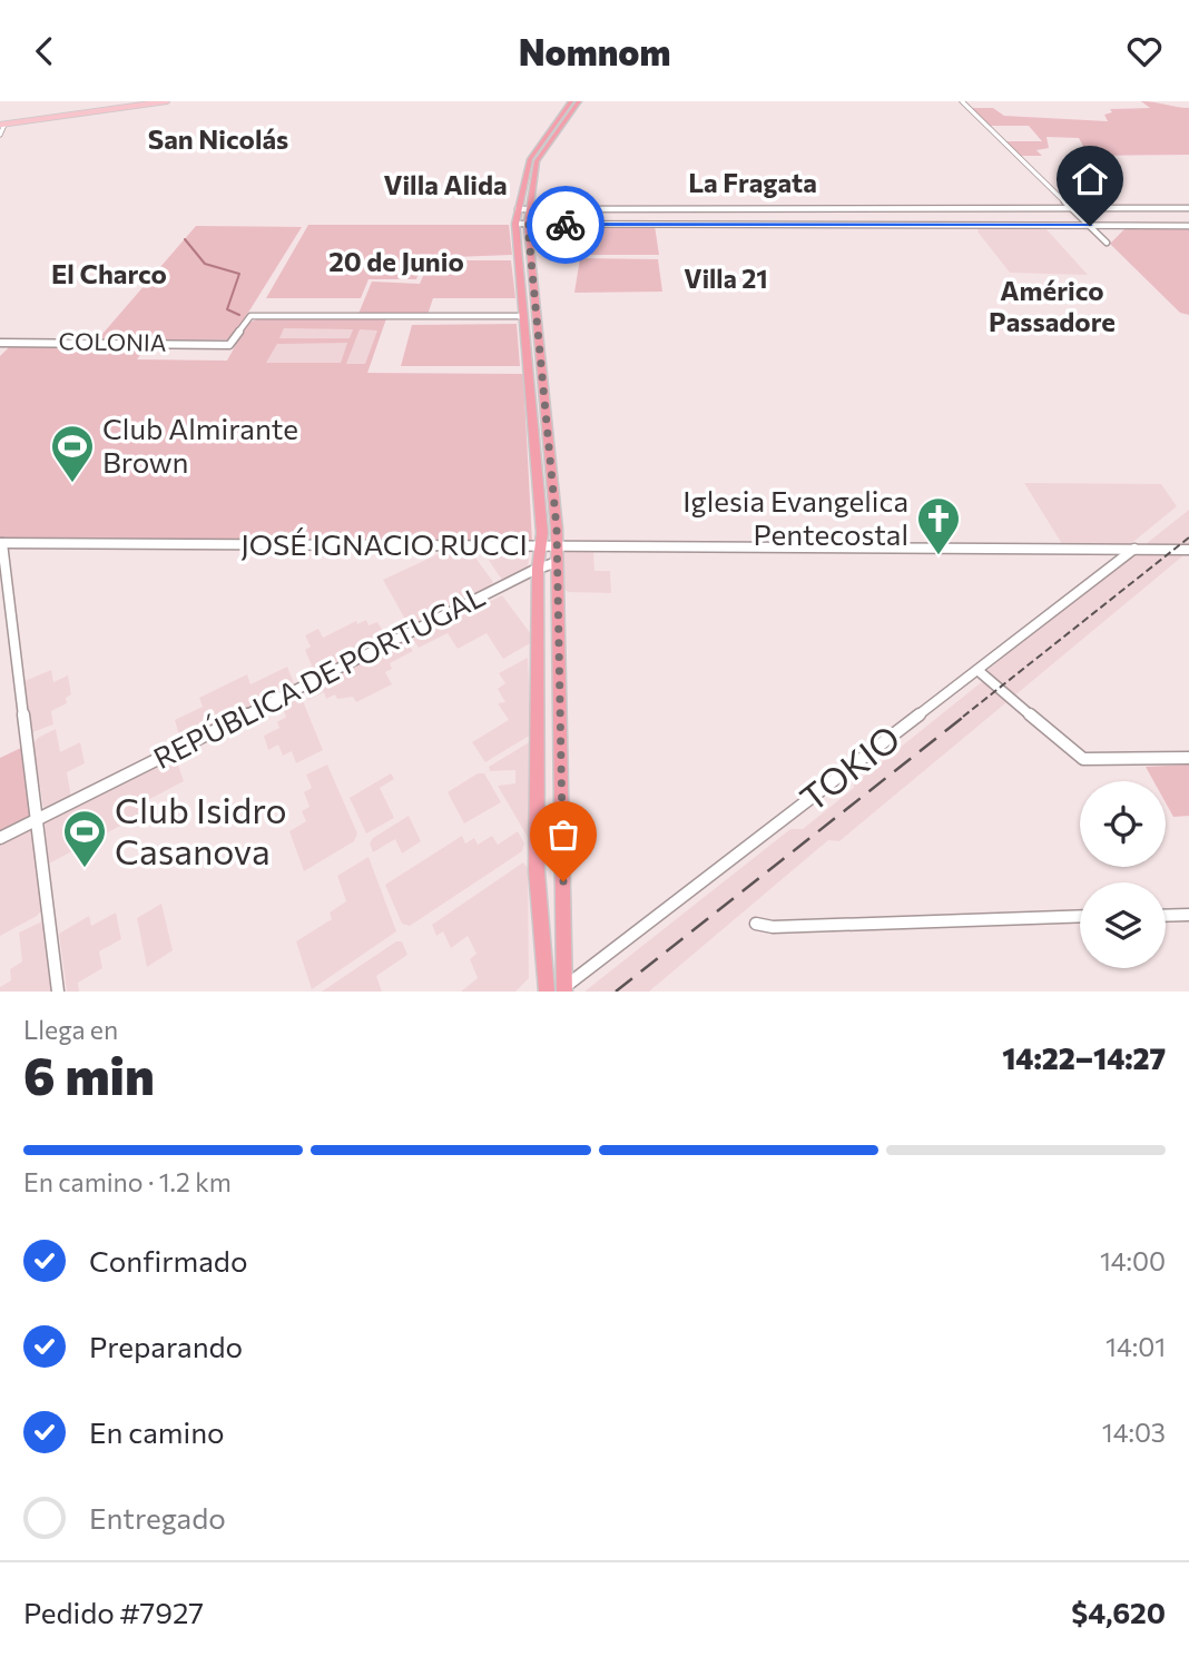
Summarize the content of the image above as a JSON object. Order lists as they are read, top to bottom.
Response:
{
  "streets": {
    "street": [
      "COLONIA",
      "JOSÉ IGNACIO RUCCI",
      "REPÚBLICA DE PORTUGAL",
      "TOKIO"
    ]
  },
  "crossings": [
    ["JOSÉ IGNACIO RUCCI", "TOKIO"]
  ],
  "districts": [
    "San Nicolás",
    "La Fragata",
    "Villa Alida",
    "20 de Junio",
    "El Charco",
    "Villa 21",
    "Américo Passadore"
  ],
  "places": {
    "sports": ["Club Almirante Brown", "Club Isidro Casanova"],
    "church": ["Iglesia Evangelica Pentecostal"]
  },
  "page": {
    "header": "Nomnom",
    "heading": ["6 min", "Llega en", "14:22–14:27"],
    "panel": ["Pedido #7927", "$4,620"],
    "bar": "En camino · 1.2 km",
    "list": [
      ["Confirmado", "14:00"],
      ["Preparando", "14:01"],
      ["En camino", "14:03"],
      "Entregado"
    ]
  }
}
